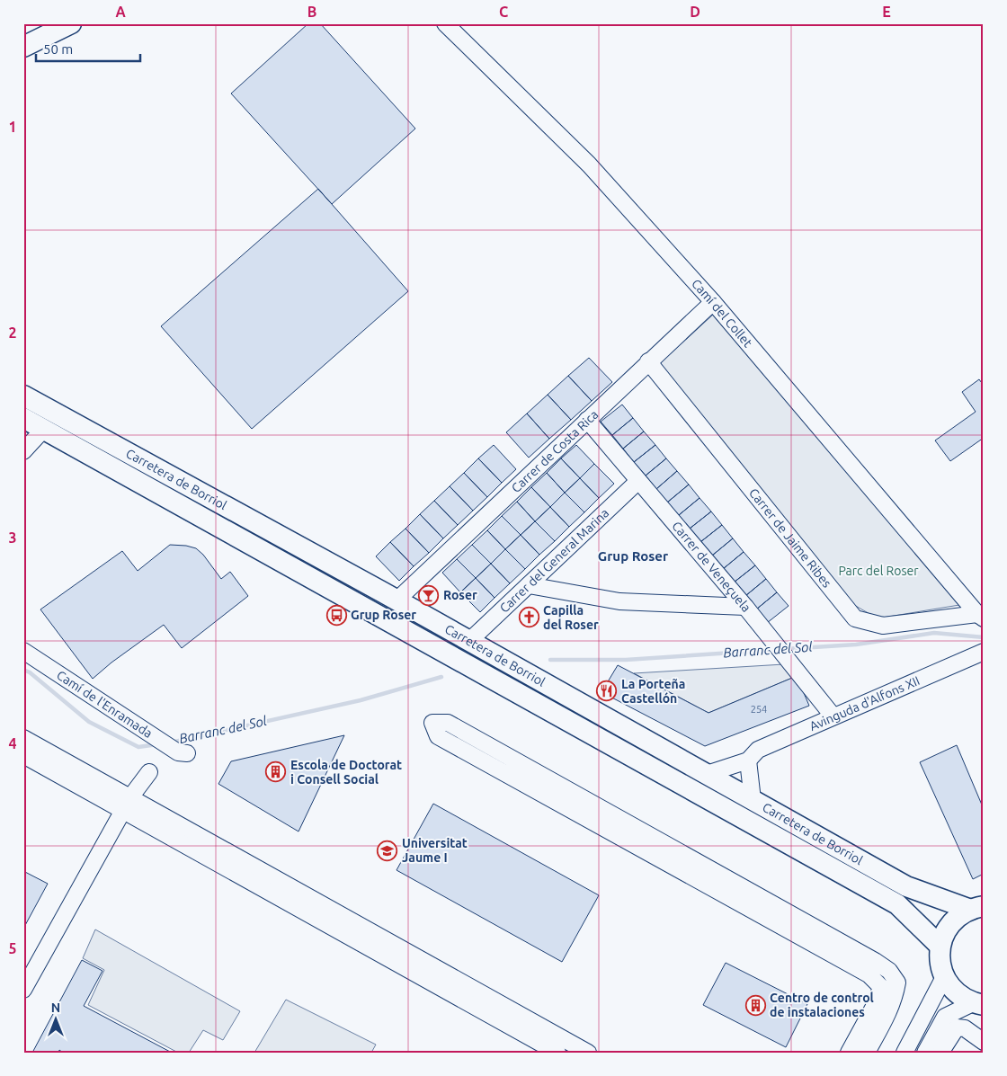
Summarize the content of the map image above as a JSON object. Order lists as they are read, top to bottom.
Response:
{
  "streets": {
    "main road": ["Carretera de Borriol"],
    "street": [
      "Camí del Collet",
      "Carrer de Costa Rica",
      "Carrer de Jaime Ribes",
      "Carrer del General Marina",
      "Carrer de Veneçuela",
      "Avinguda d'Alfons XII",
      "Camí de l'Enramada"
    ]
  },
  "crossings": [
    ["Camí del Collet", "Carrer de Costa Rica"],
    ["Camí del Collet", "Carrer de Jaime Ribes"],
    ["Carrer de Costa Rica", "Carretera de Borriol"],
    ["Carrer de Costa Rica", "Carrer de Jaime Ribes"],
    ["Carrer de Costa Rica", "Carrer de Veneçuela"],
    ["Carretera de Borriol", "Carrer del General Marina"],
    ["Carretera de Borriol", "Avinguda d'Alfons XII"],
    ["Carrer del General Marina", "Carrer de Veneçuela"],
    ["Carrer de Veneçuela", "Avinguda d'Alfons XII"]
  ],
  "districts": ["Grup Roser"],
  "water": ["Barranc del Sol"],
  "parks": ["Parc del Roser"],
  "places": {
    "bar": ["Roser"],
    "bus stop": ["Grup Roser"],
    "church": ["Capilla del Roser"],
    "restaurant": ["La Porteña Castellón"],
    "building": ["Escola de Doctorat i Consell Social", "Centro de control de instalaciones"],
    "school or university": ["Universitat Jaume I"]
  },
  "house_numbers": ["254"],
  "scale_bar": "50 m",
  "north": "top",
  "grid": {
    "columns": [
      "A",
      "B",
      "C",
      "D",
      "E"
    ],
    "rows": [
      "1",
      "2",
      "3",
      "4",
      "5"
    ]
  }
}
